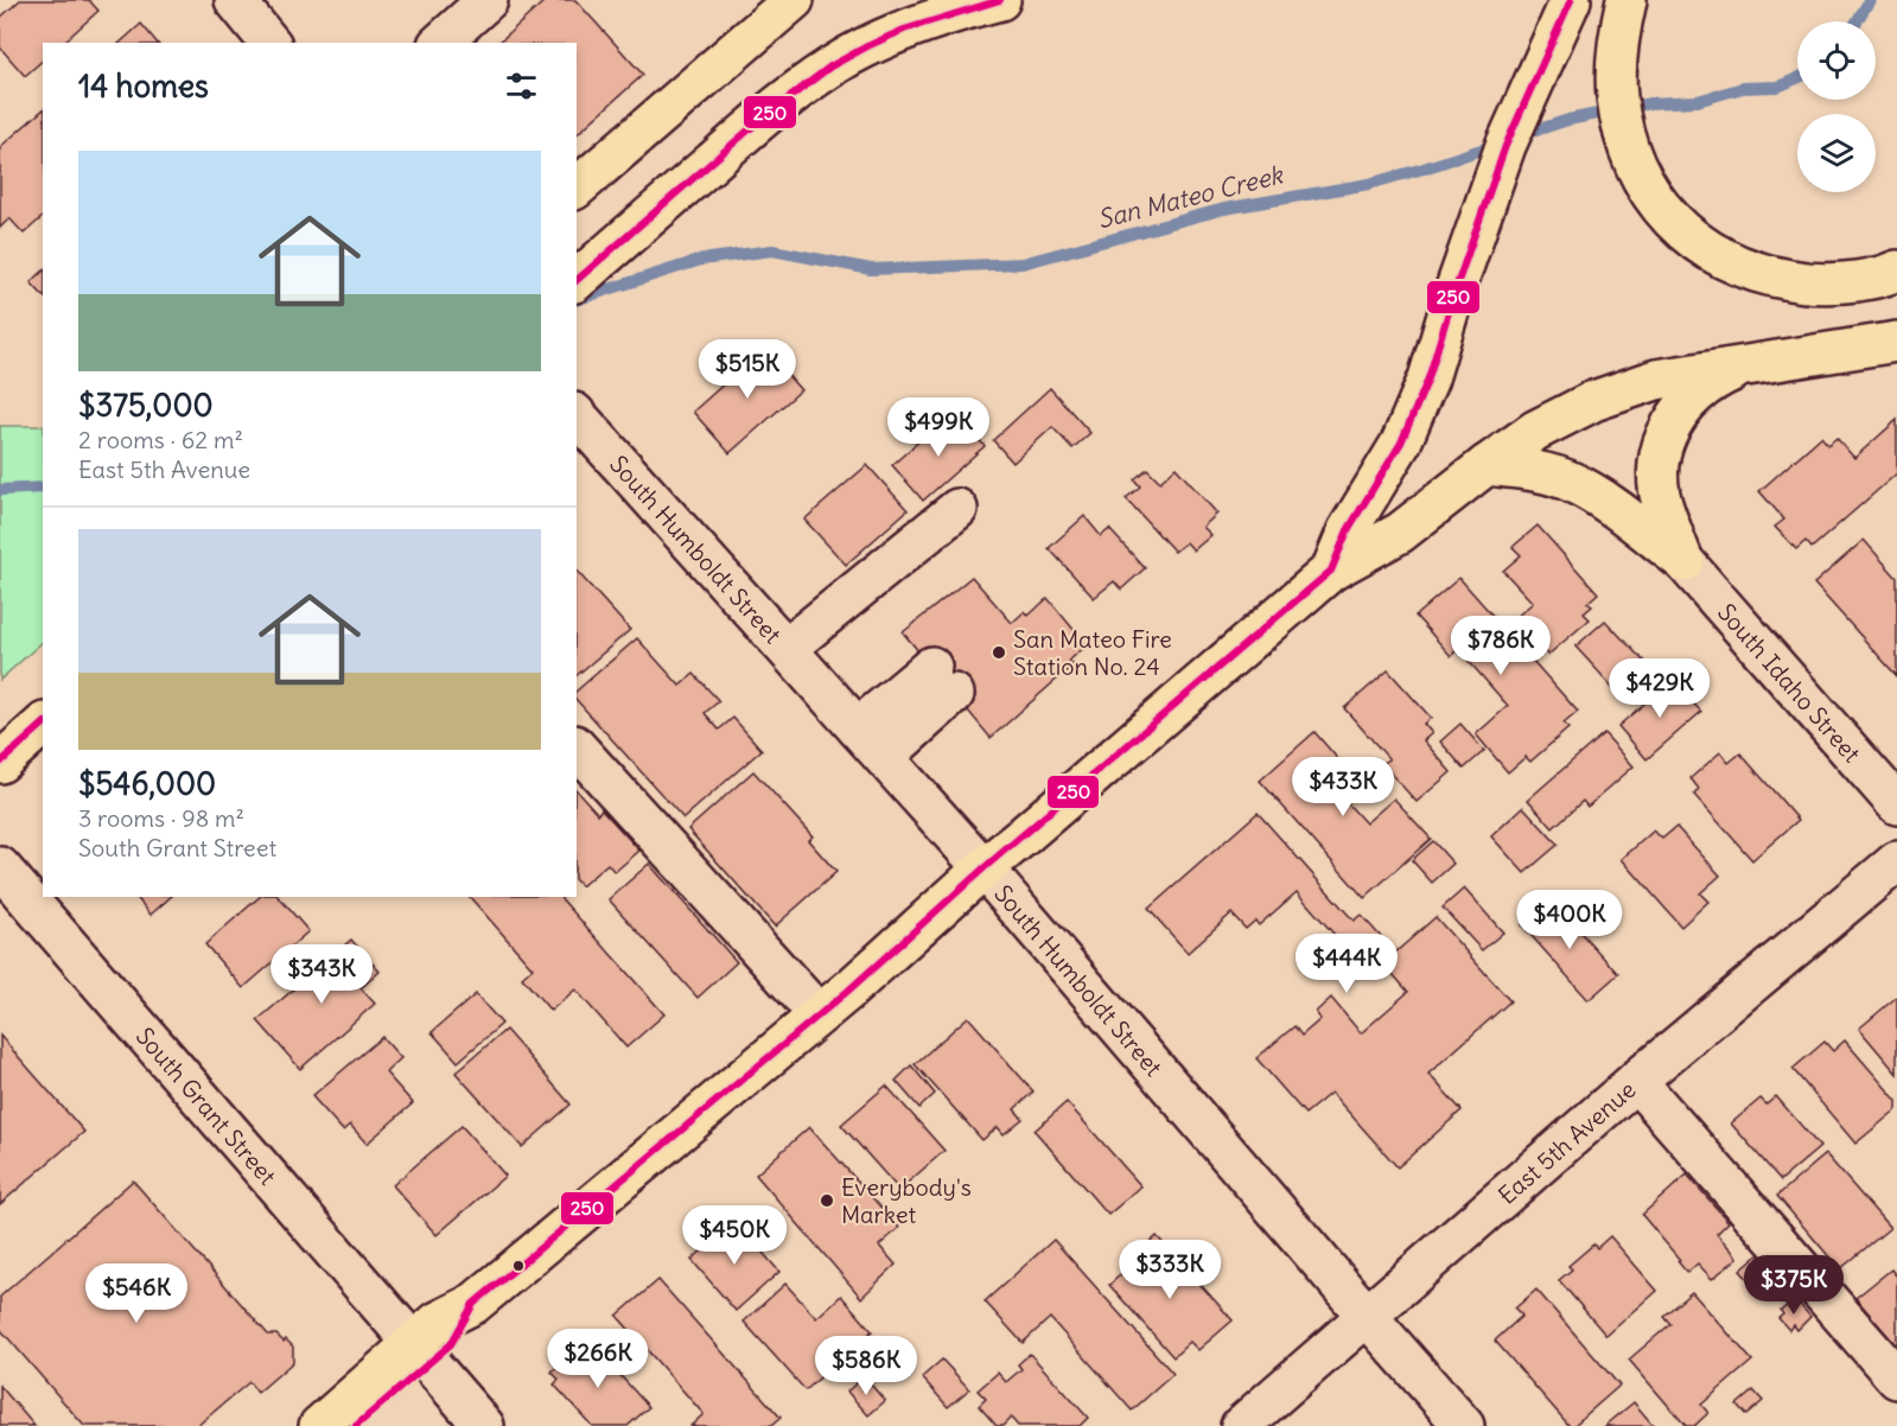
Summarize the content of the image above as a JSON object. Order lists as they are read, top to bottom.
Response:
{
  "streets": {
    "street": [
      "South Humboldt Street",
      "South Idaho Street",
      "South Grant Street",
      "East 5th Avenue"
    ]
  },
  "crossings": [
    ["South Humboldt Street", "East 5th Avenue"]
  ],
  "water": ["San Mateo Creek"],
  "places": ["San Mateo Fire Station No. 24", "Everybody's Market"],
  "lines": ["transit line 250"],
  "page": {
    "heading": "14 homes",
    "list": [
      {
        "name": "$375,000",
        "note": "2 rooms · 62 m² · East 5th Avenue"
      },
      {
        "name": "$546,000",
        "note": "3 rooms · 98 m² · South Grant Street"
      }
    ],
    "price": [
      "$515K",
      "$499K",
      "$786K",
      "$429K",
      "$433K",
      "$400K",
      "$444K",
      "$343K",
      "$450K",
      "$333K",
      "$375K",
      "$546K",
      "$266K",
      "$586K"
    ]
  }
}
